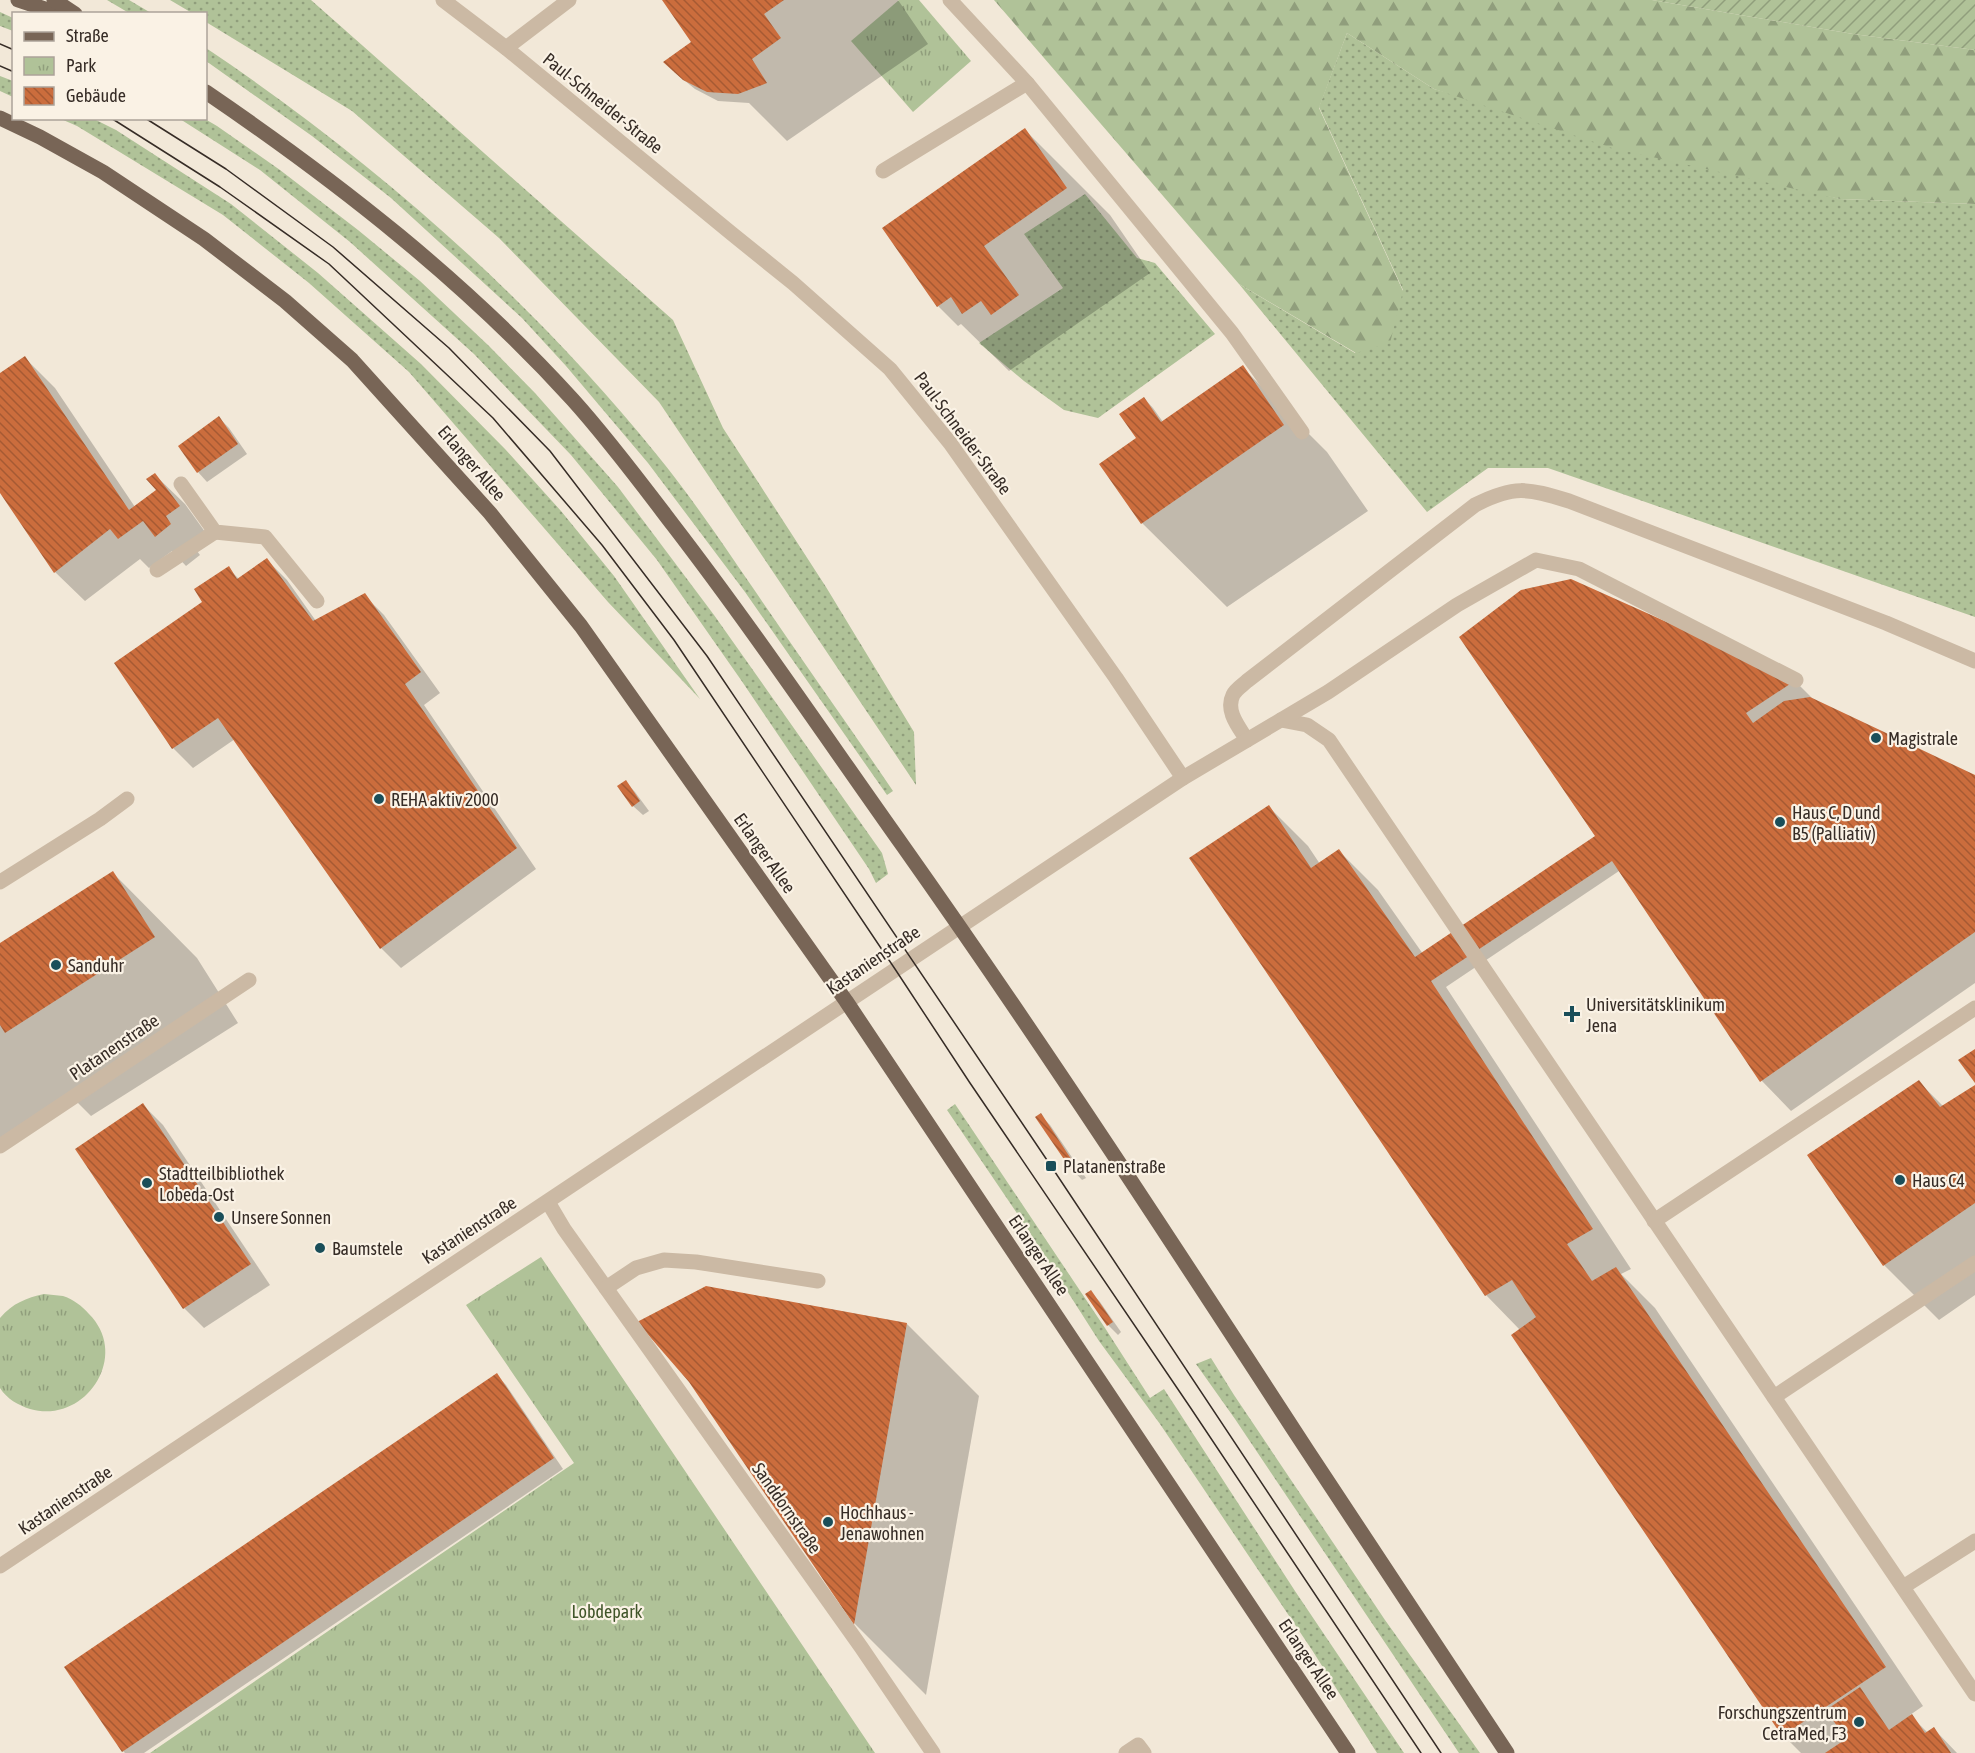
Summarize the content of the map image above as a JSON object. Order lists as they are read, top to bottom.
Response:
{
  "streets": {
    "main road": ["Erlanger Allee"],
    "street": [
      "Paul-Schneider-Straße",
      "Kastanienstraße",
      "Platanenstraße",
      "Sanddornstraße"
    ]
  },
  "crossings": [
    ["Erlanger Allee", "Kastanienstraße"],
    ["Kastanienstraße", "Sanddornstraße"]
  ],
  "parks": ["Lobdepark"],
  "places": {
    "other": [
      "Magistrale",
      "REHA aktiv 2000",
      "Haus C, D und B5 (Palliativ)",
      "Sanduhr",
      "Haus C4",
      "Stadtteilbibliothek Lobeda-Ost",
      "Unsere Sonnen",
      "Baumstele",
      "Hochhaus - Jenawohnen",
      "Forschungszentrum CetraMed, F3"
    ],
    "health": ["Universitätsklinikum Jena"],
    "transit": ["Platanenstraße"]
  },
  "legend": ["Straße", "Park", "Gebäude"]
}
